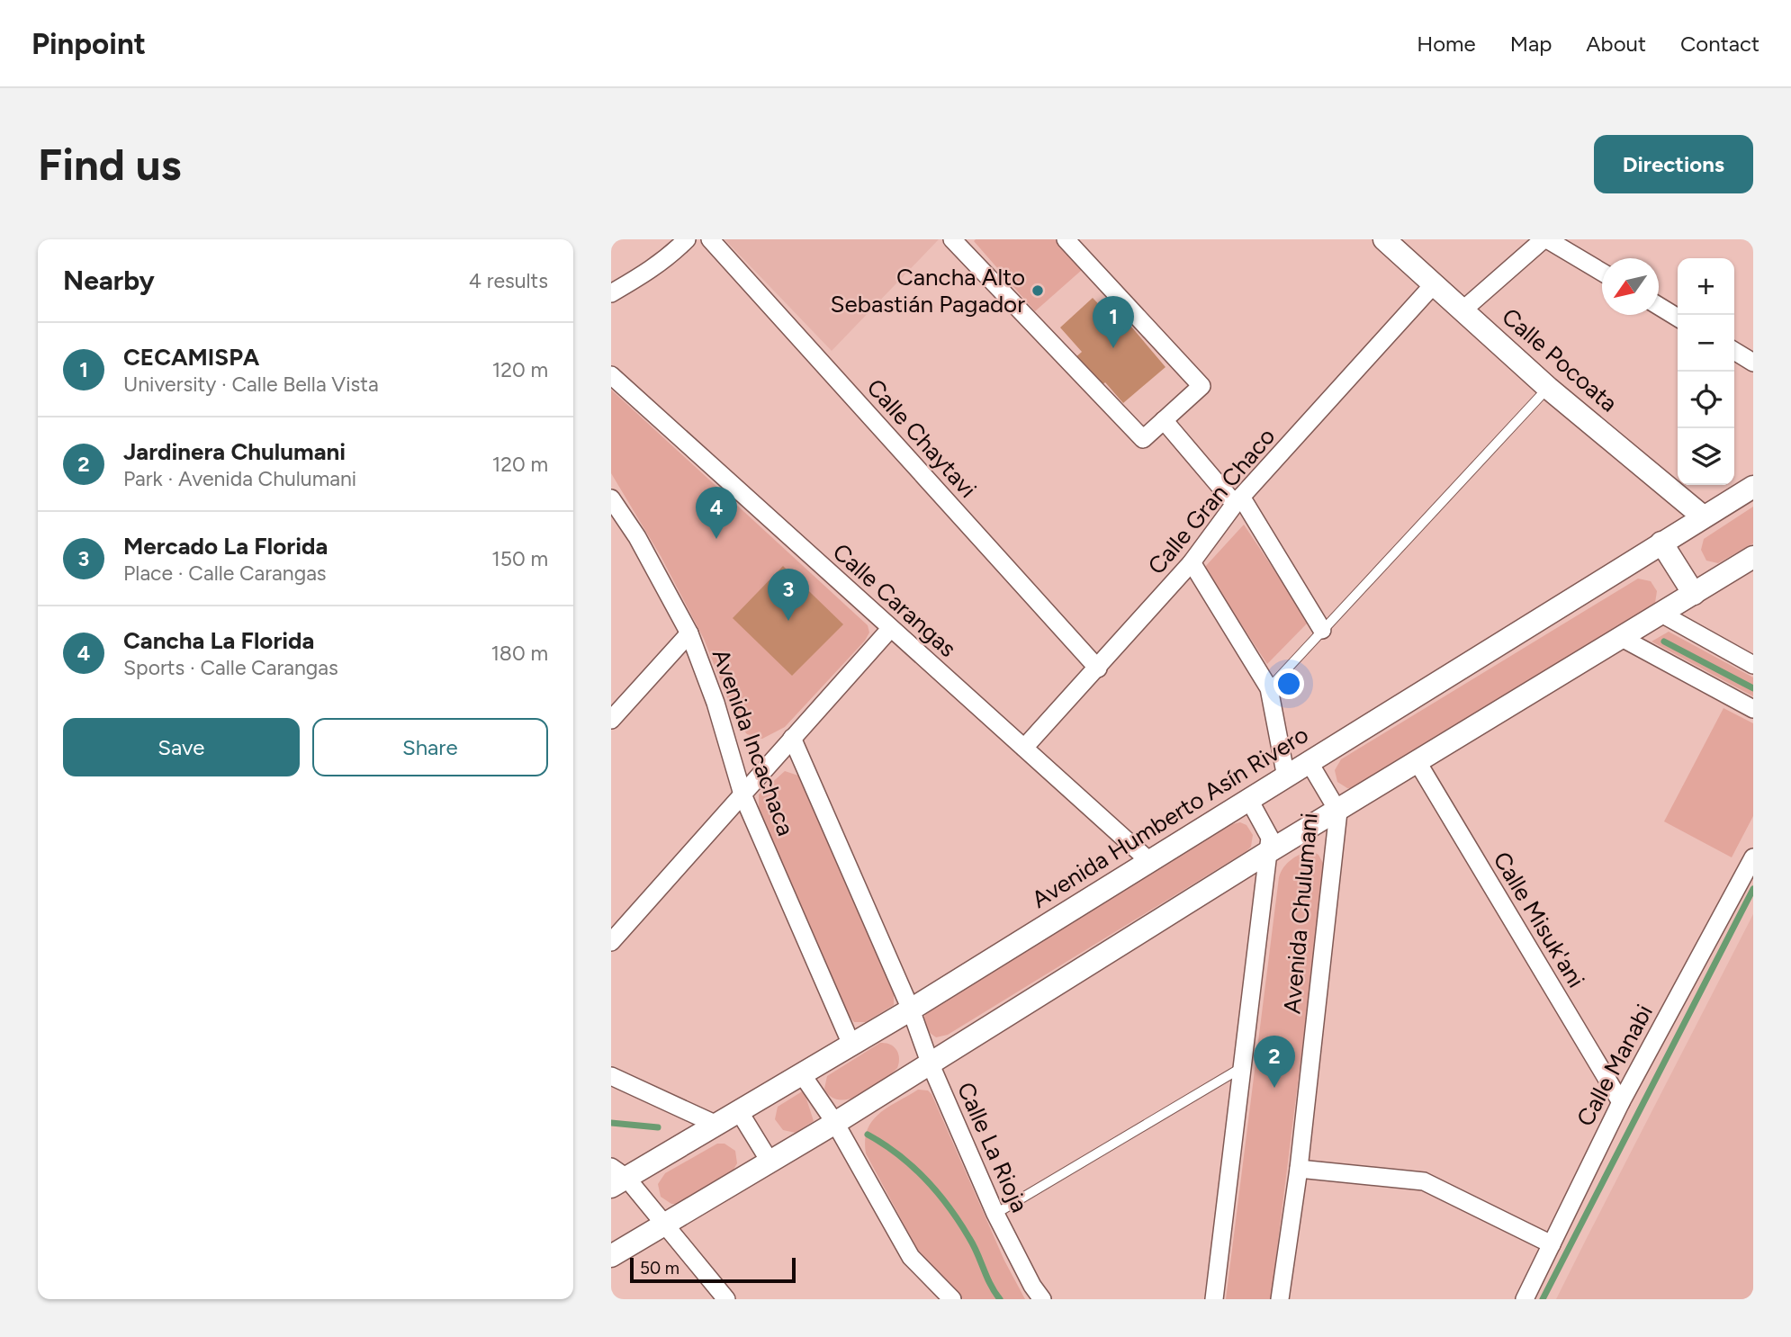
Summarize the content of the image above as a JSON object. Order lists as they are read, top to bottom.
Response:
{
  "streets": {
    "street": [
      "Calle Pocoata",
      "Calle Chaytavi",
      "Calle Gran Chaco",
      "Calle Carangas",
      "Avenida Incachaca",
      "Avenida Humberto Asín Rivero",
      "Avenida Chulumani",
      "Calle Misuk'ani",
      "Calle Manabi",
      "Calle La Rioja"
    ]
  },
  "crossings": [
    ["Calle Pocoata", "Calle Gran Chaco"],
    ["Calle Pocoata", "Avenida Humberto Asín Rivero"],
    ["Calle Chaytavi", "Calle Gran Chaco"],
    ["Calle Gran Chaco", "Calle Carangas"],
    ["Calle Carangas", "Avenida Humberto Asín Rivero"],
    ["Avenida Incachaca", "Avenida Humberto Asín Rivero"],
    ["Avenida Incachaca", "Calle La Rioja"],
    ["Avenida Humberto Asín Rivero", "Avenida Chulumani"],
    ["Avenida Humberto Asín Rivero", "Calle La Rioja"],
    ["Calle Misuk'ani", "Calle Manabi"]
  ],
  "places": ["Cancha Alto Sebastián Pagador"],
  "scale_bar": "50 m",
  "north": "bottom left",
  "page": {
    "header": "Pinpoint",
    "nav": [
      "Home",
      "Map",
      "About",
      "Contact"
    ],
    "buttons": [
      "Directions",
      ["Save", "Share"]
    ],
    "title": "Find us",
    "heading": ["Nearby", "4 results"],
    "map_buttons": ["+", "−"],
    "pins": [
      "1",
      "4",
      "3",
      "2"
    ],
    "list": [
      {
        "mark": "1",
        "name": "CECAMISPA",
        "note": "University · Calle Bella Vista",
        "value": "120 m"
      },
      {
        "mark": "2",
        "name": "Jardinera Chulumani",
        "note": "Park · Avenida Chulumani",
        "value": "120 m"
      },
      {
        "mark": "3",
        "name": "Mercado La Florida",
        "note": "Place · Calle Carangas",
        "value": "150 m"
      },
      {
        "mark": "4",
        "name": "Cancha La Florida",
        "note": "Sports · Calle Carangas",
        "value": "180 m"
      }
    ],
    "scale": "50 m"
  }
}
